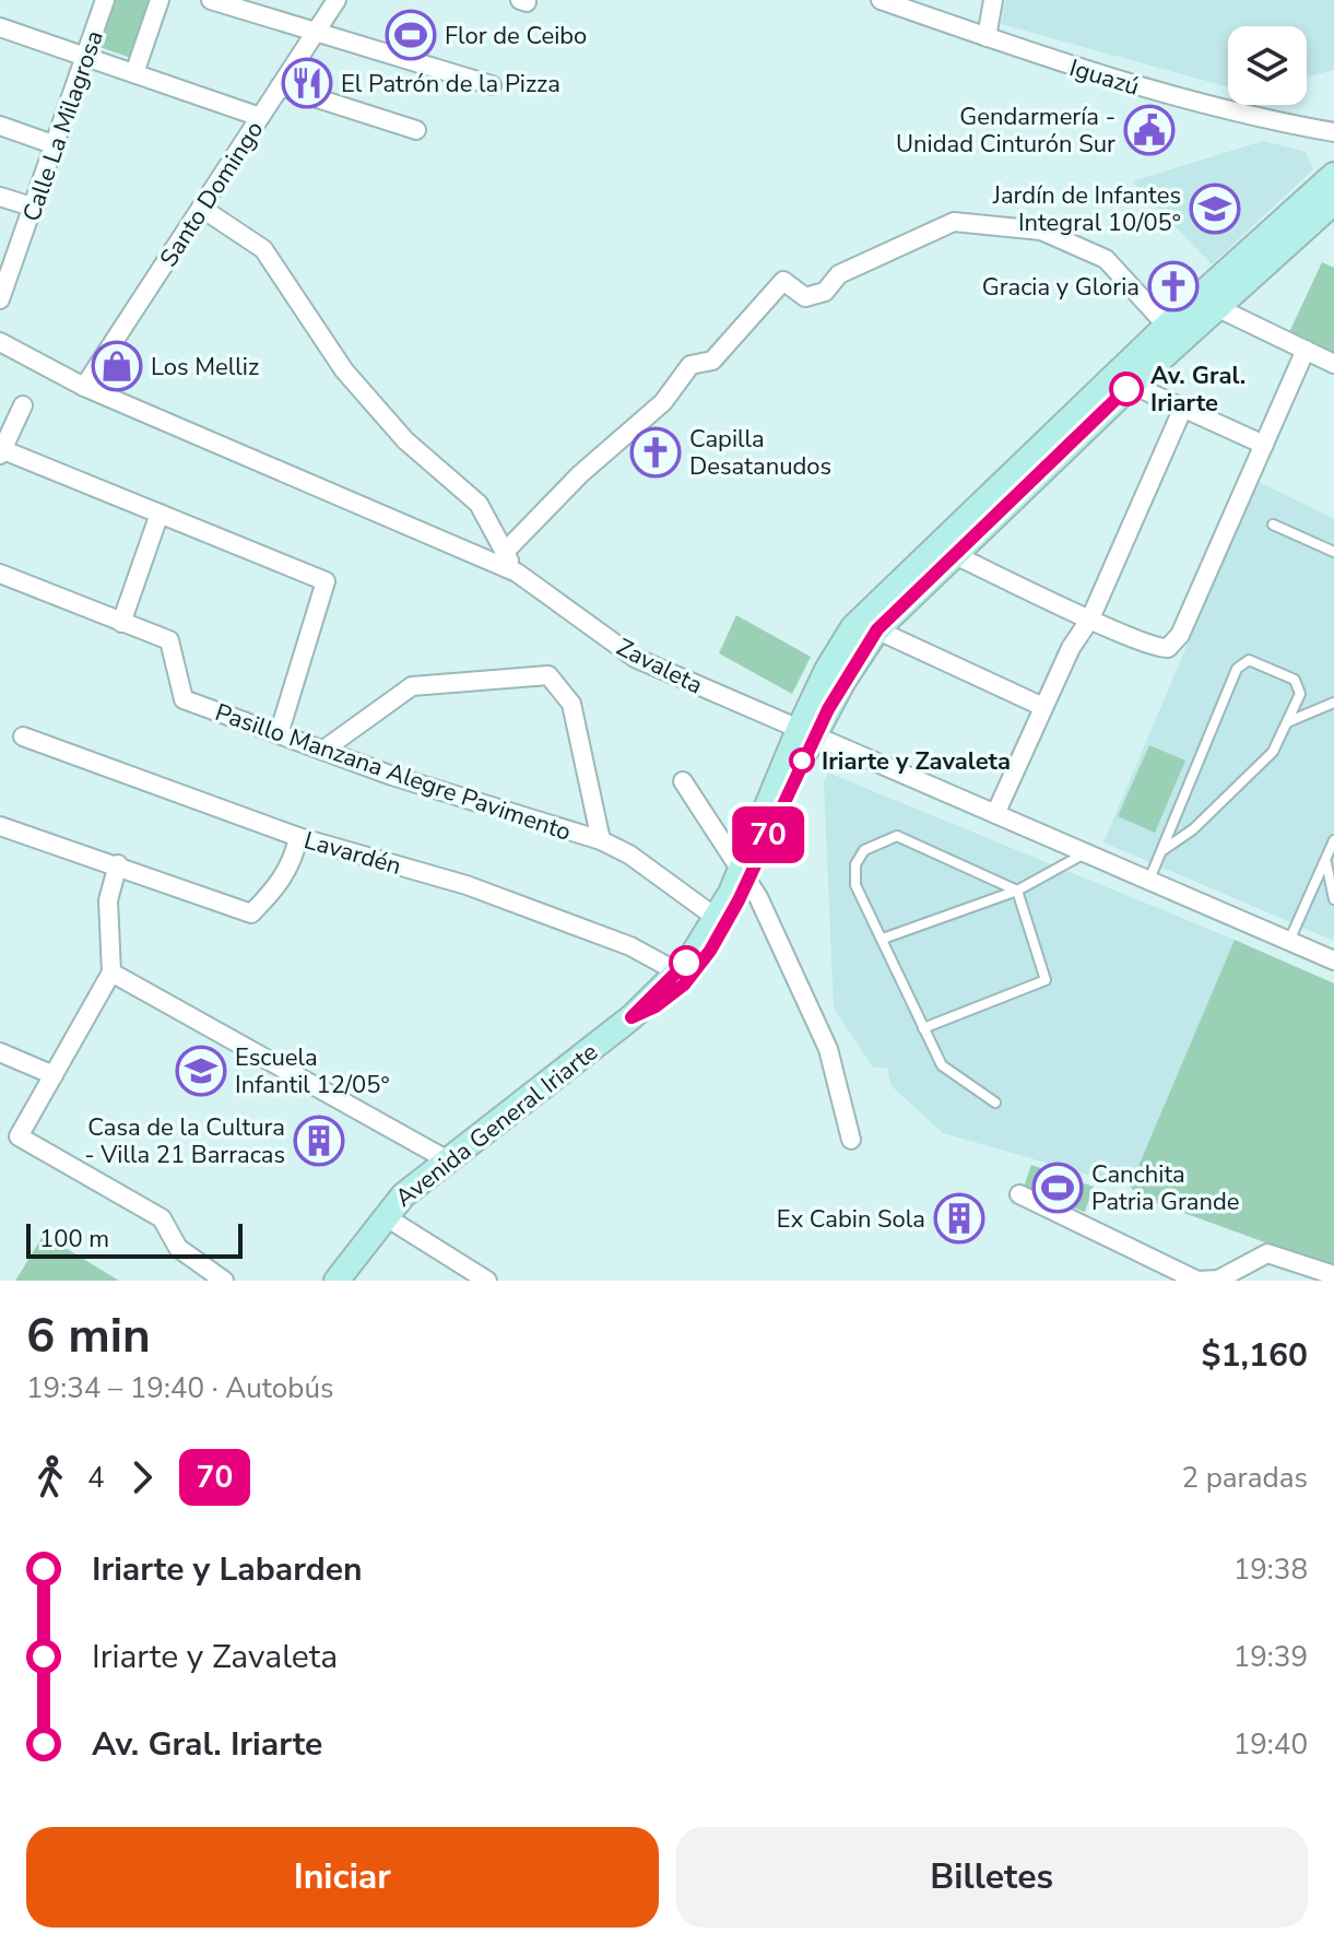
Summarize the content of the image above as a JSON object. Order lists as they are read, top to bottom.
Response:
{
  "streets": {
    "main road": ["Avenida General Iriarte"],
    "street": [
      "Iguazú",
      "Calle La Milagrosa",
      "Santo Domingo",
      "Zavaleta",
      "Pasillo Manzana Alegre Pavimento",
      "Lavardén"
    ]
  },
  "crossings": [
    ["Santo Domingo", "Zavaleta"],
    ["Zavaleta", "Avenida General Iriarte"],
    ["Pasillo Manzana Alegre Pavimento", "Avenida General Iriarte"],
    ["Lavardén", "Avenida General Iriarte"]
  ],
  "places": {
    "sports": ["Flor de Ceibo", "Canchita Patria Grande"],
    "restaurant": ["El Patrón de la Pizza"],
    "public building": ["Gendarmería - Unidad Cinturón Sur"],
    "school or university": ["Jardín de Infantes Integral 10/05°", "Escuela Infantil 12/05°"],
    "church": ["Gracia y Gloria", "Capilla Desatanudos"],
    "shop": ["Los Melliz"],
    "other": ["Av. Gral. Iriarte", "Iriarte y Zavaleta"],
    "building": ["Casa de la Cultura - Villa 21 Barracas", "Ex Cabin Sola"]
  },
  "lines": ["bus line 70"],
  "scale_bar": "100 m",
  "page": {
    "on_map": "70",
    "scale": "100 m",
    "heading": ["6 min", "19:34 – 19:40 · Autobús", "$1,160"],
    "legs": ["4", "70", "2 paradas"],
    "list": [
      {
        "name": "Iriarte y Labarden",
        "value": "19:38"
      },
      {
        "name": "Iriarte y Zavaleta",
        "value": "19:39"
      },
      {
        "name": "Av. Gral. Iriarte",
        "value": "19:40"
      }
    ],
    "buttons": ["Iniciar", "Billetes"]
  }
}
